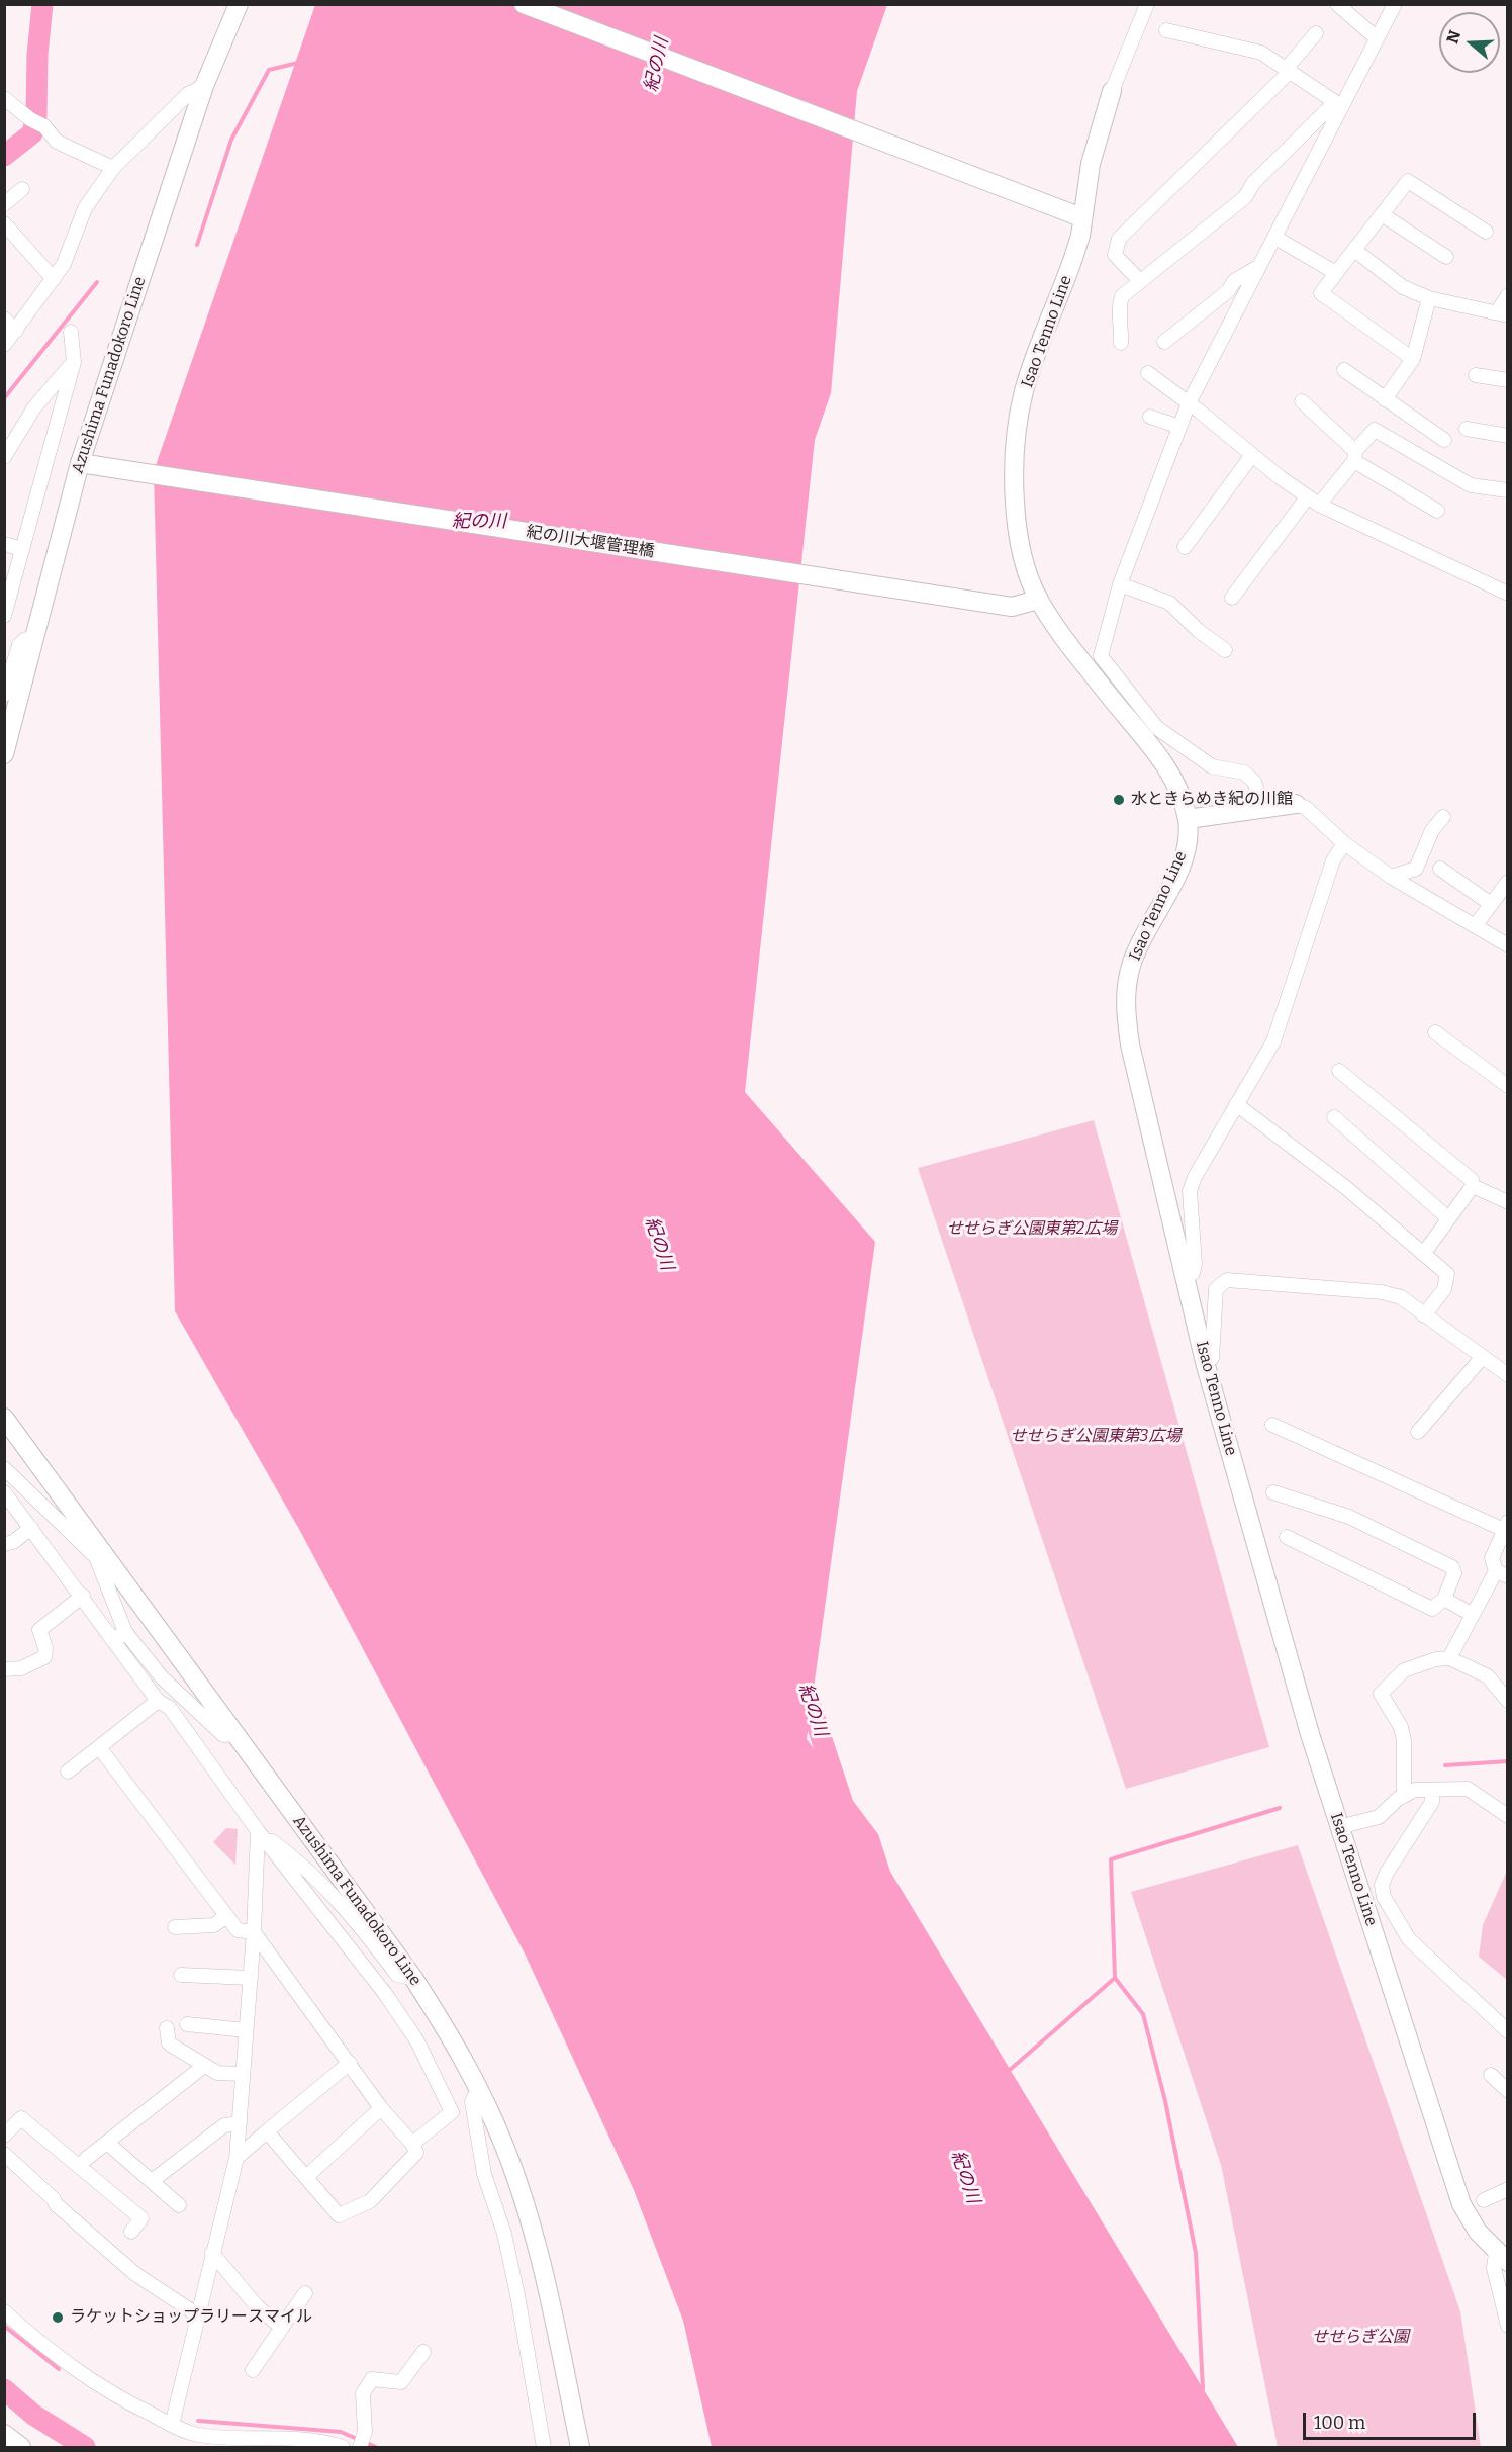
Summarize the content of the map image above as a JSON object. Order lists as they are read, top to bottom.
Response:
{
  "streets": {
    "main road": ["Isao Tenno Line", "Azushima Funadokoro Line", "紀の川大堰管理橋"]
  },
  "crossings": [
    ["Isao Tenno Line", "紀の川大堰管理橋"],
    ["Azushima Funadokoro Line", "紀の川大堰管理橋"]
  ],
  "water": ["紀の川"],
  "parks": ["せせらぎ公園東第2広場", "せせらぎ公園東第3広場", "せせらぎ公園"],
  "places": ["水ときらめき紀の川館", "ラケットショップラリースマイル"],
  "scale_bar": "100 m",
  "north": "left"
}
